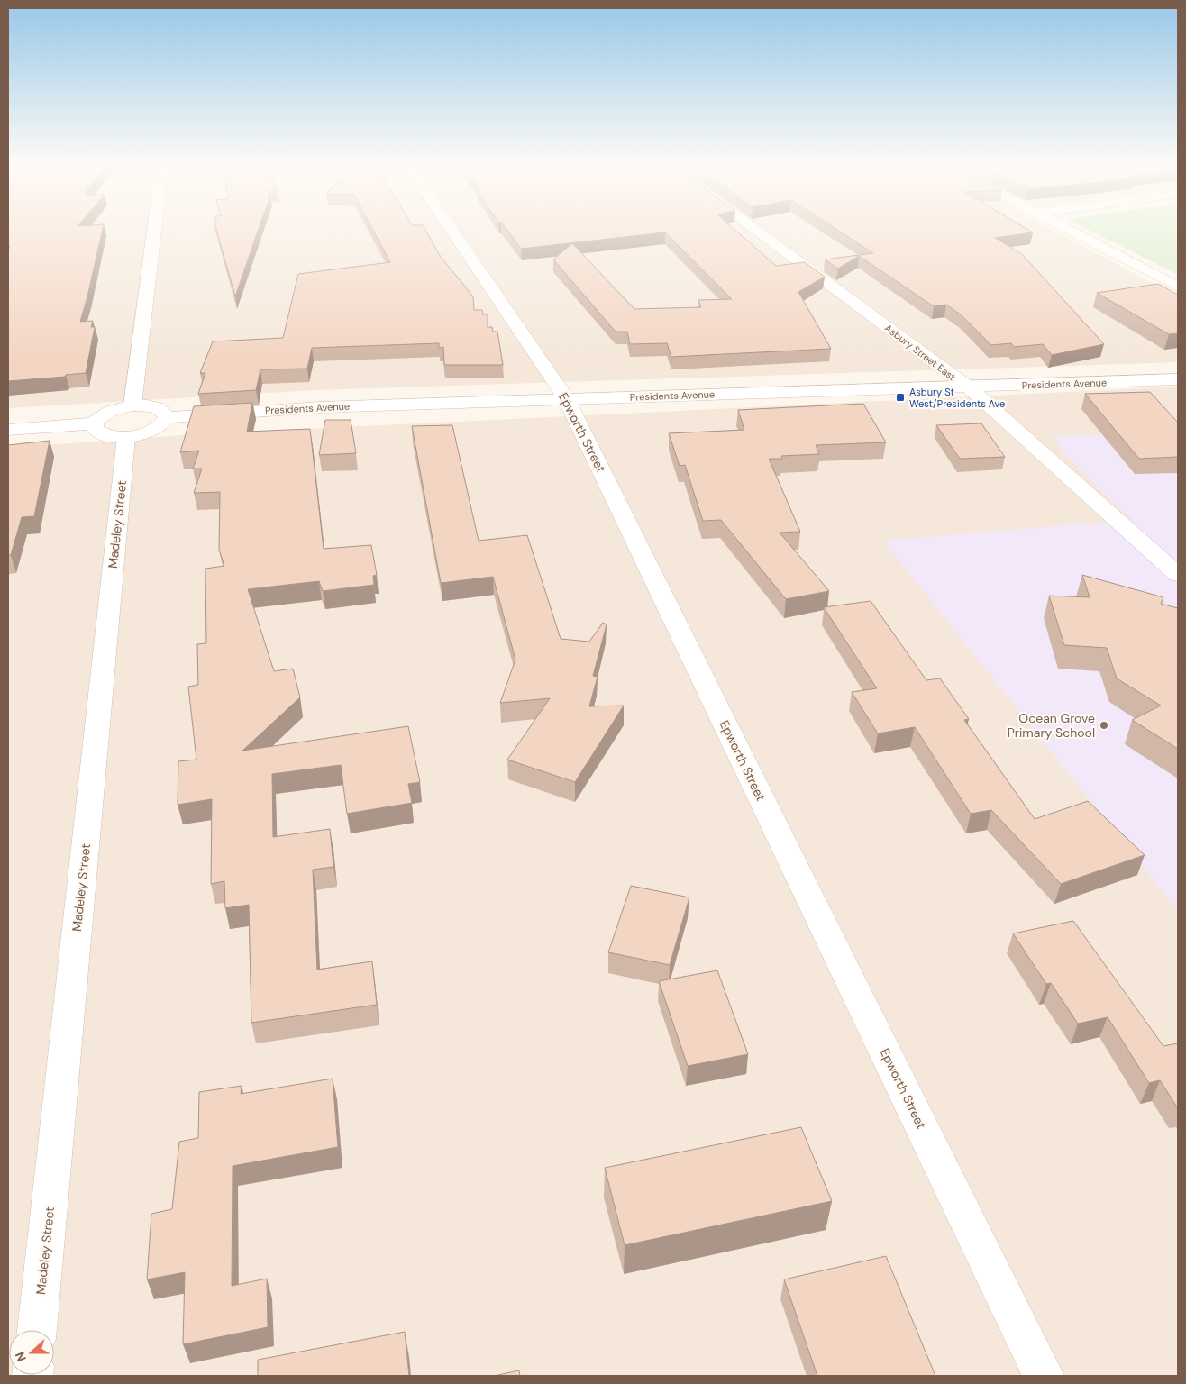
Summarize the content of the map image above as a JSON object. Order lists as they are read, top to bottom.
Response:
{
  "streets": {
    "street": [
      "Asbury Street East",
      "Presidents Avenue",
      "Epworth Street",
      "Madeley Street"
    ]
  },
  "crossings": [
    ["Asbury Street East", "Presidents Avenue"],
    ["Presidents Avenue", "Epworth Street"]
  ],
  "places": {
    "transit": ["Asbury St West/Presidents Ave"],
    "other": ["Ocean Grove Primary School"]
  },
  "north": "left"
}
